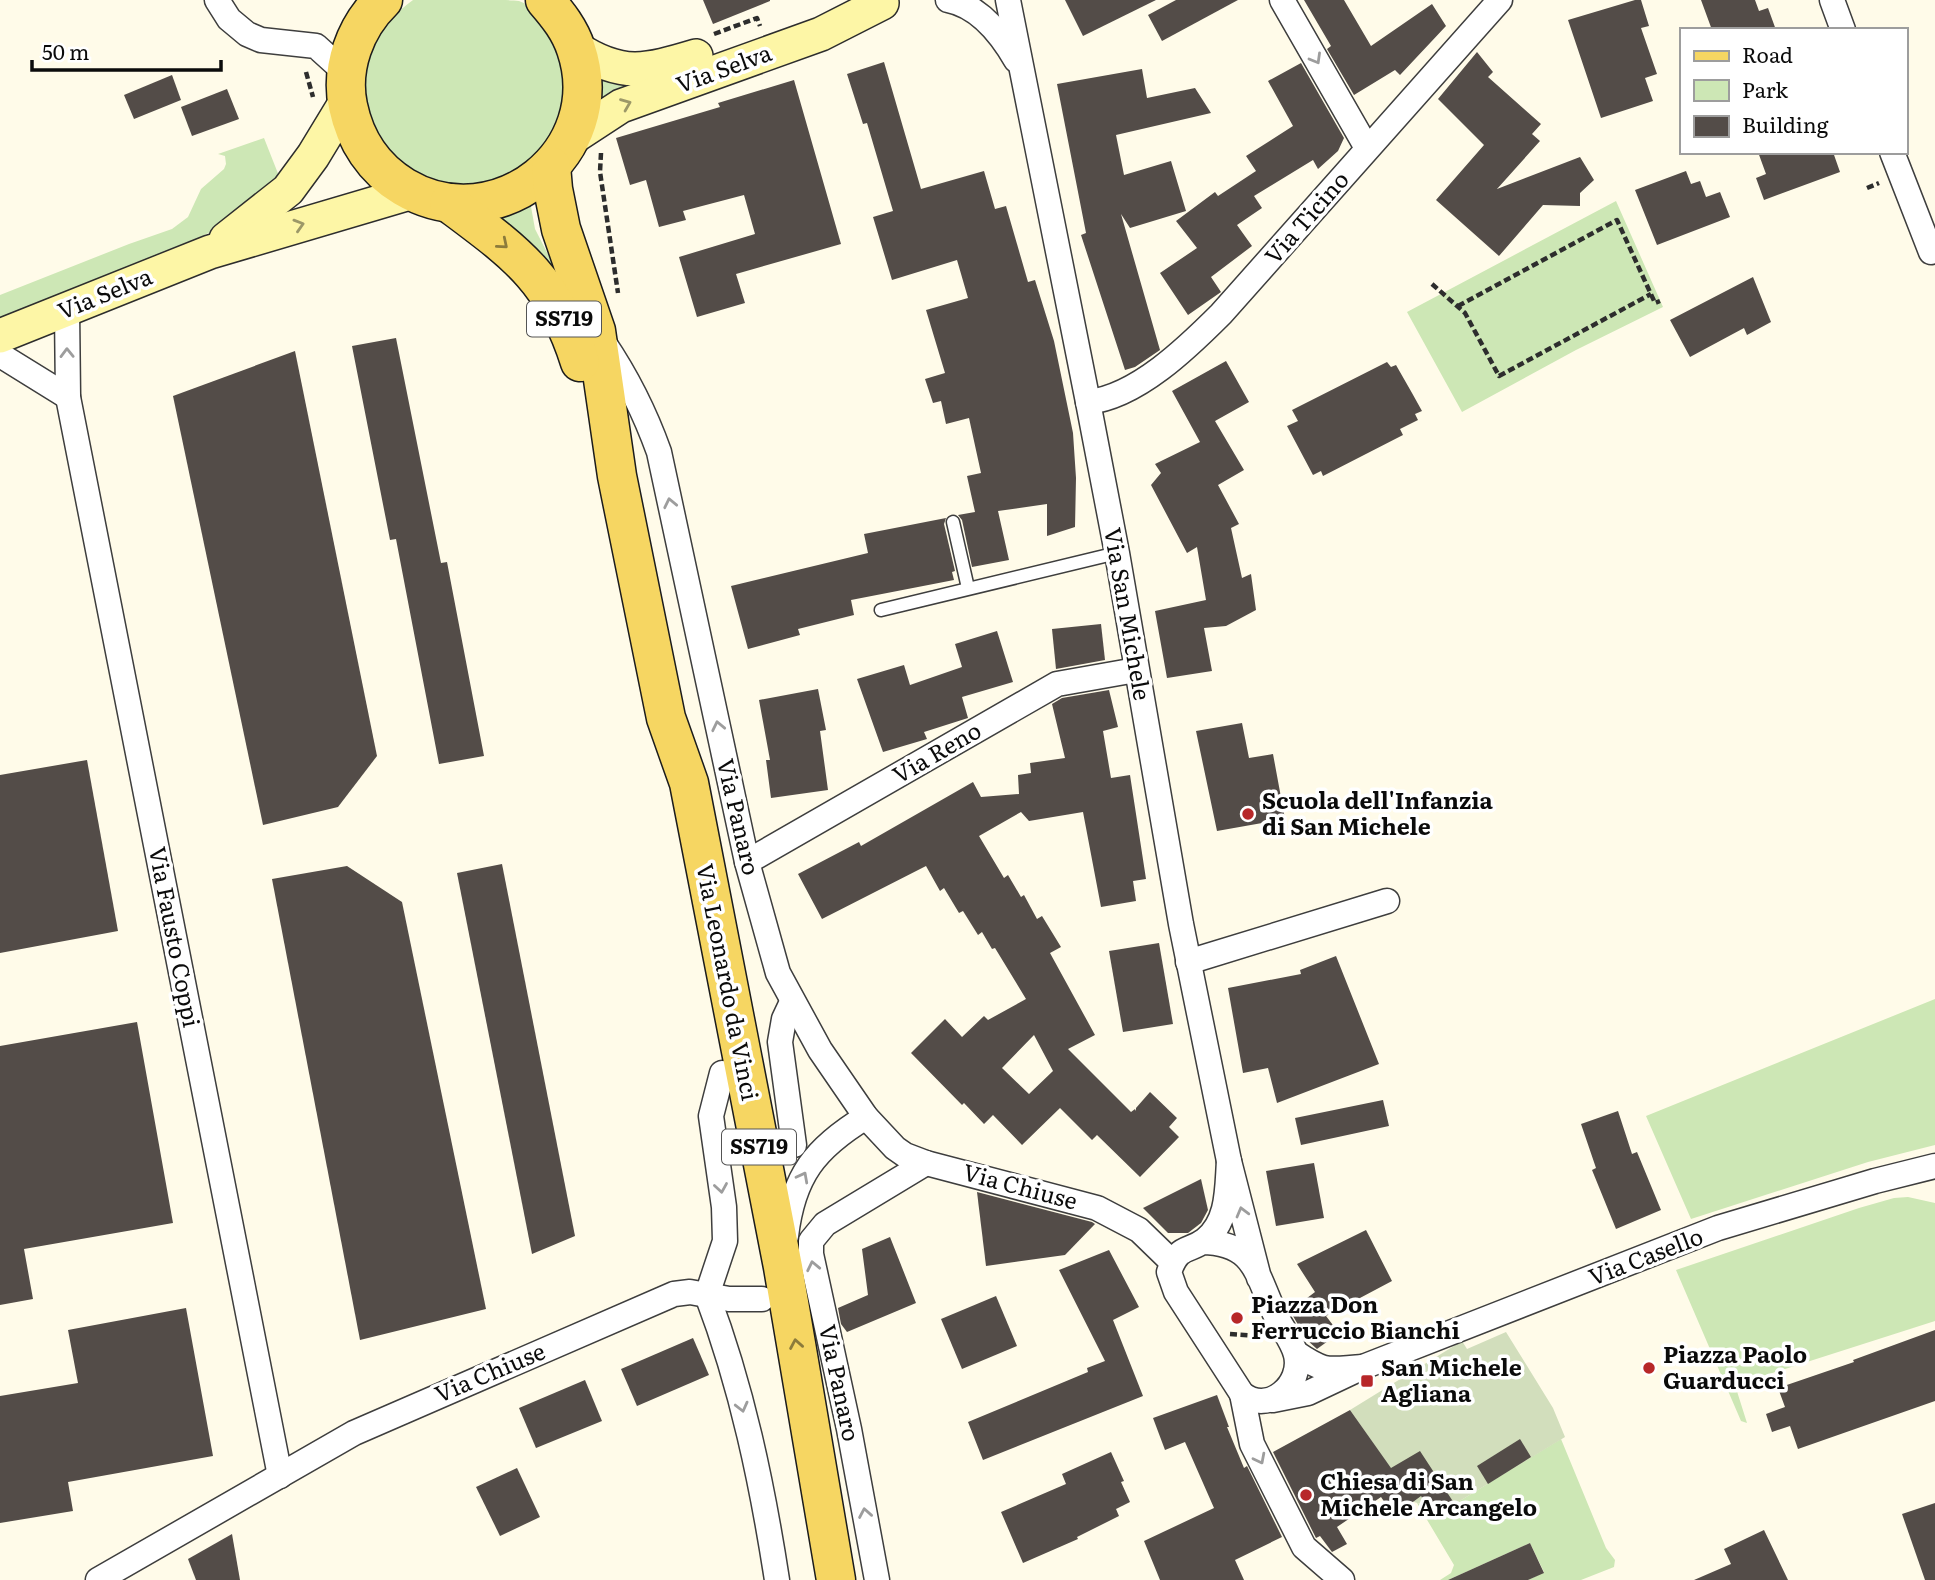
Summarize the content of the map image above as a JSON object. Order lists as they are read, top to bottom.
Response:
{
  "streets": {
    "main road": ["Via Selva", "SS719", "Via Leonardo da Vinci"],
    "street": [
      "Via Ticino",
      "Via San Michele",
      "Via Reno",
      "Via Panaro",
      "Via Fausto Coppi",
      "Via Chiuse",
      "Via Casello"
    ]
  },
  "crossings": [
    ["Via Selva", "Via Fausto Coppi"],
    ["Via Selva", "Via Leonardo da Vinci"],
    ["Via Ticino", "Via San Michele"],
    ["Via San Michele", "Via Reno"],
    ["Via Reno", "Via Panaro"],
    ["Via Panaro", "Via Leonardo da Vinci"],
    ["Via Panaro", "Via Chiuse"],
    ["Via Fausto Coppi", "Via Chiuse"],
    ["Via Leonardo da Vinci", "Via Chiuse"]
  ],
  "places": {
    "other": [
      "Scuola dell'Infanzia di San Michele",
      "Piazza Don Ferruccio Bianchi",
      "Piazza Paolo Guarducci",
      "Chiesa di San Michele Arcangelo"
    ],
    "transit": ["San Michele Agliana"]
  },
  "legend": ["Road", "Park", "Building"],
  "scale_bar": "50 m"
}
